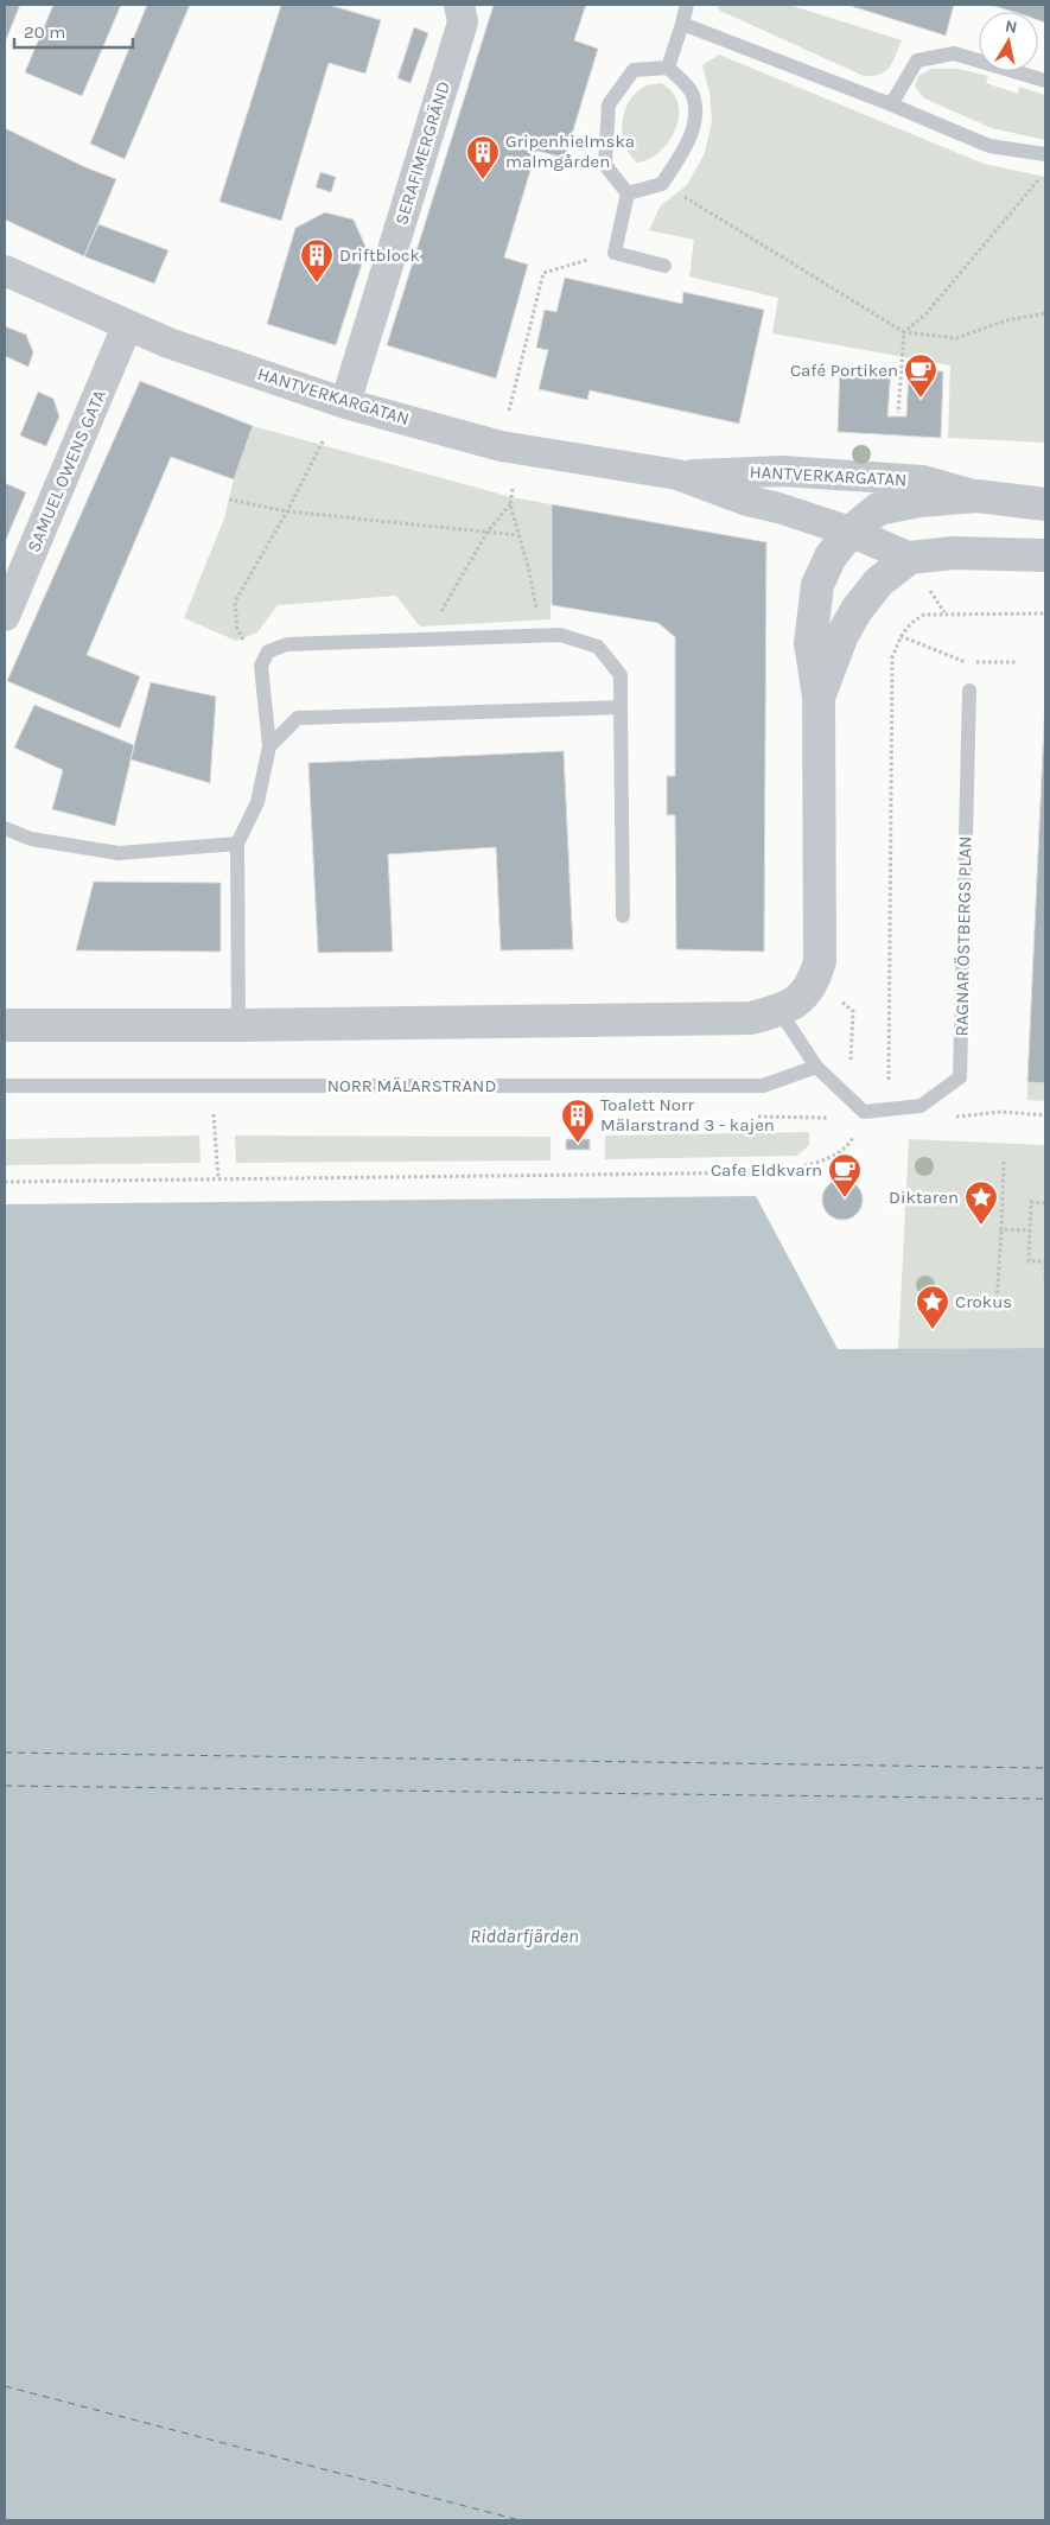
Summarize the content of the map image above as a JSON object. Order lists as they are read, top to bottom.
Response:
{
  "streets": {
    "street": ["SERAFIMERGRÄND", "HANTVERKARGATAN", "SAMUEL OWENS GATA"],
    "lane": ["RAGNAR ÖSTBERGS PLAN", "NORR MÄLARSTRAND"]
  },
  "crossings": [
    ["SERAFIMERGRÄND", "HANTVERKARGATAN"],
    ["HANTVERKARGATAN", "SAMUEL OWENS GATA"]
  ],
  "water": ["Riddarfjärden"],
  "places": {
    "building": ["Gripenhielmska malmgården", "Driftblock", "Toalett Norr Mälarstrand 3 - kajen"],
    "cafe": ["Café Portiken", "Cafe Eldkvarn"],
    "place": ["Diktaren", "Crokus"]
  },
  "scale_bar": "20 m",
  "north": "top"
}
